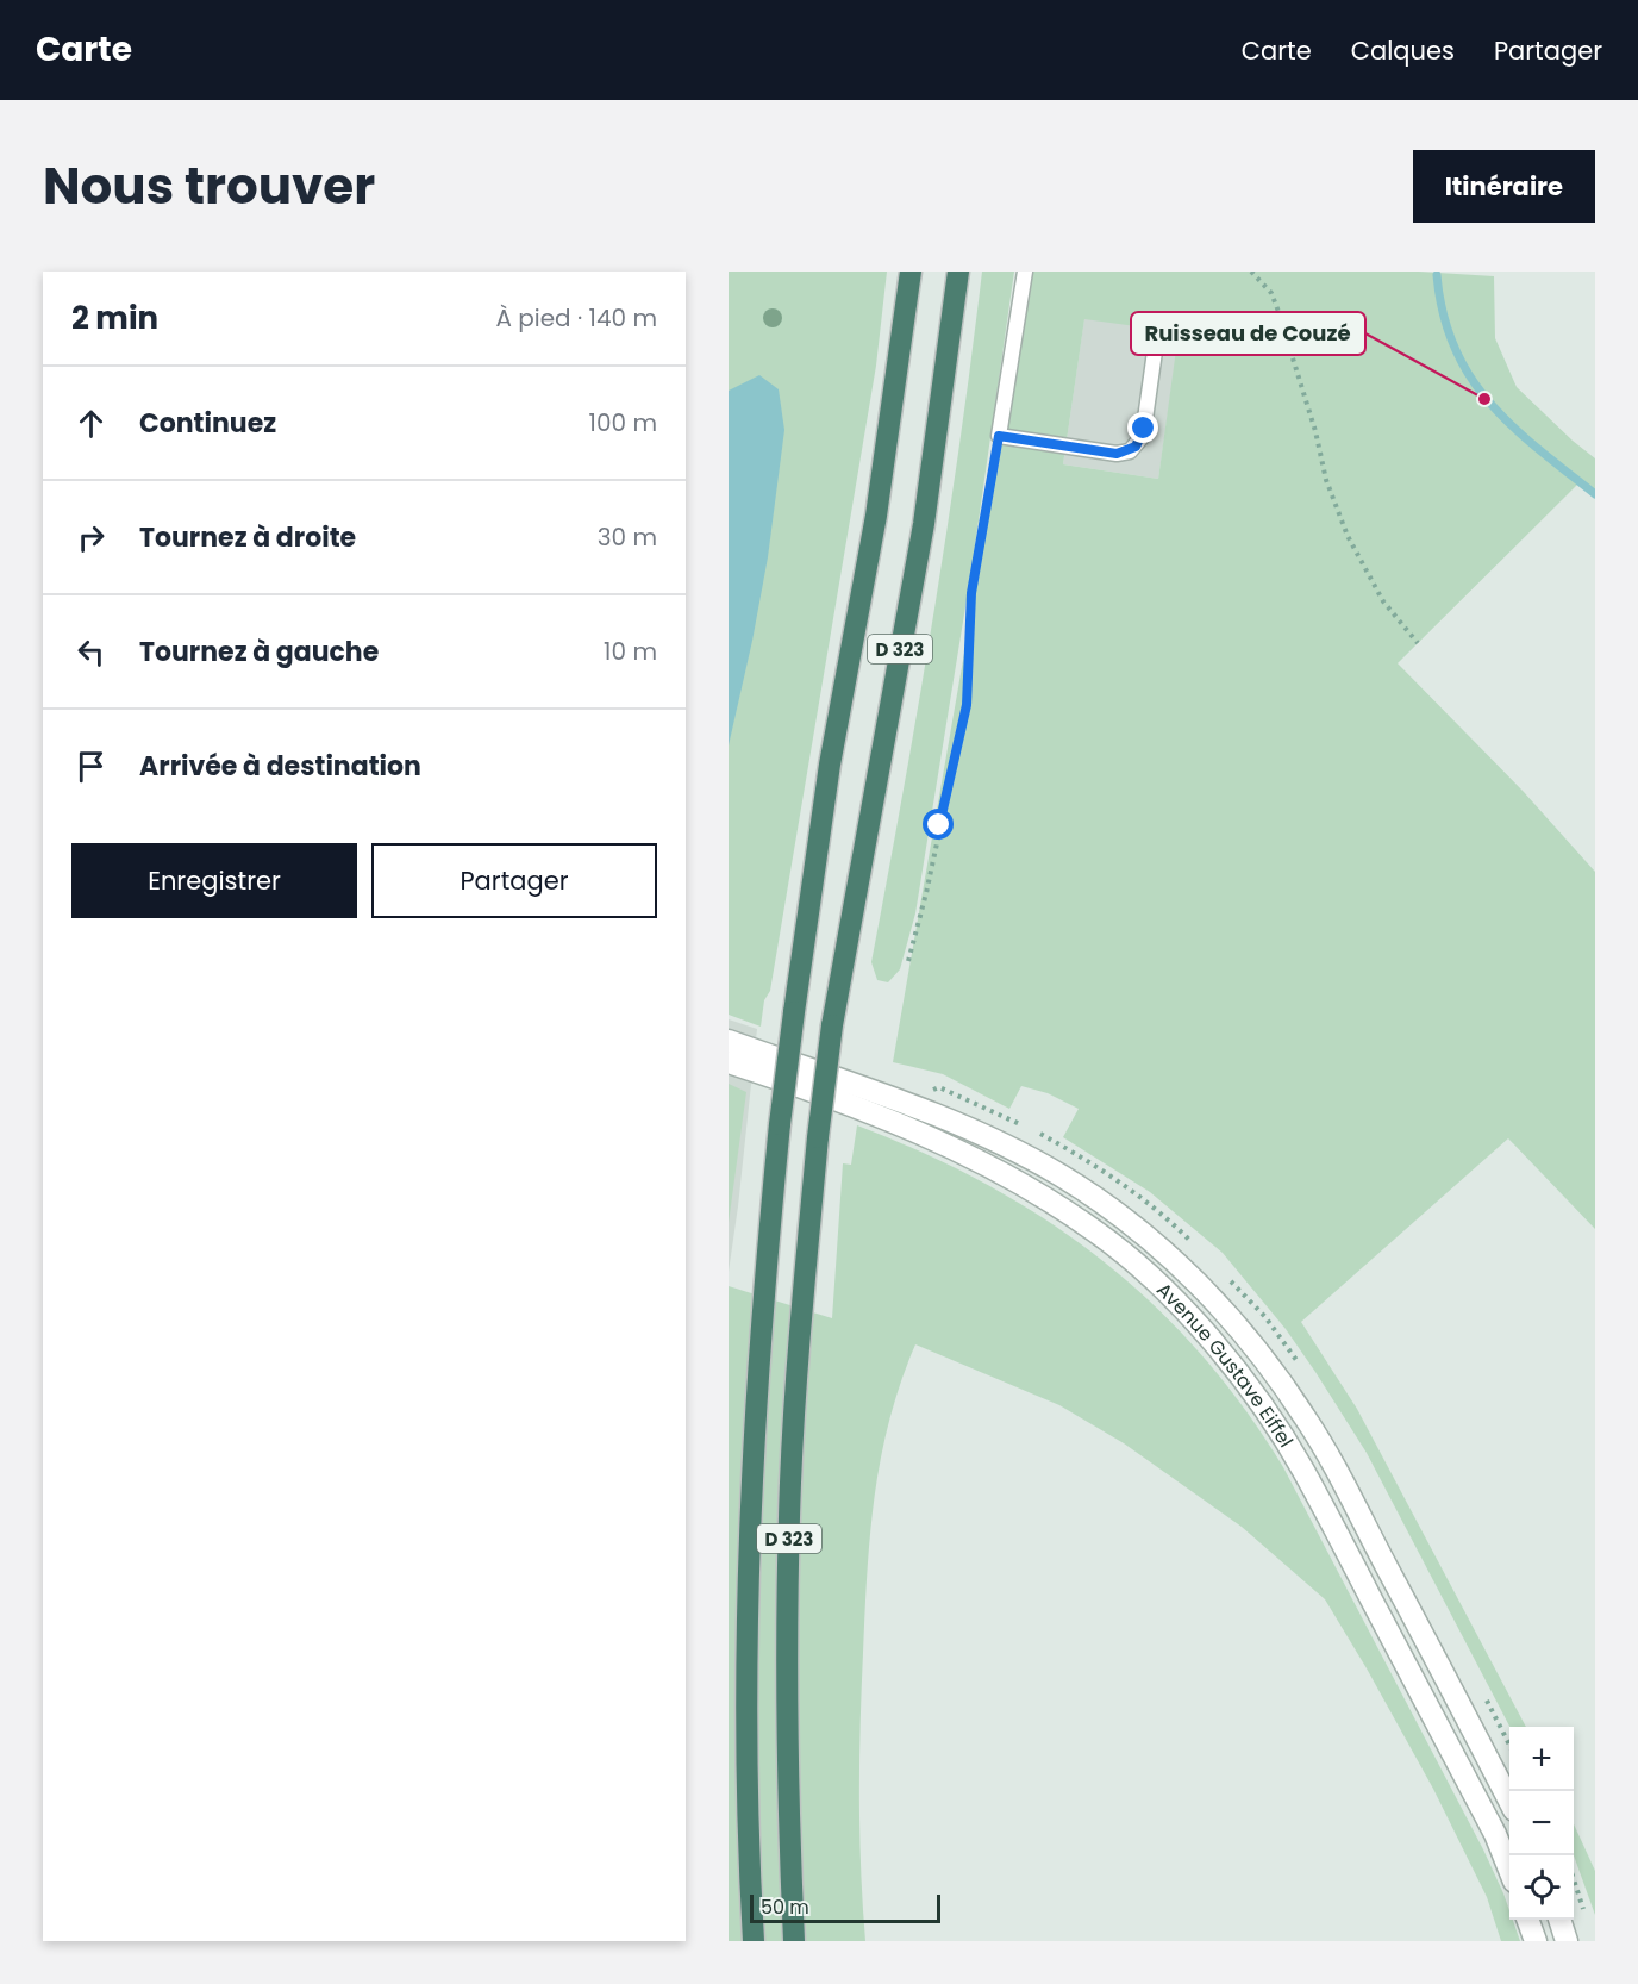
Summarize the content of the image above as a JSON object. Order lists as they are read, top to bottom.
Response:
{
  "streets": {
    "highway": ["D 323"],
    "street": ["Avenue Gustave Eiffel"]
  },
  "places": ["Ruisseau de Couzé"],
  "scale_bar": "50 m",
  "page": {
    "header": "Carte",
    "nav": ["Carte", "Calques", "Partager"],
    "title": "Nous trouver",
    "buttons": [
      "Itinéraire",
      ["Enregistrer", "Partager"]
    ],
    "heading": ["2 min", "À pied · 140 m"],
    "list": [
      ["Continuez", "100 m"],
      ["Tournez à droite", "30 m"],
      ["Tournez à gauche", "10 m"],
      "Arrivée à destination"
    ],
    "map_buttons": ["+", "−"],
    "scale": "50 m"
  }
}
